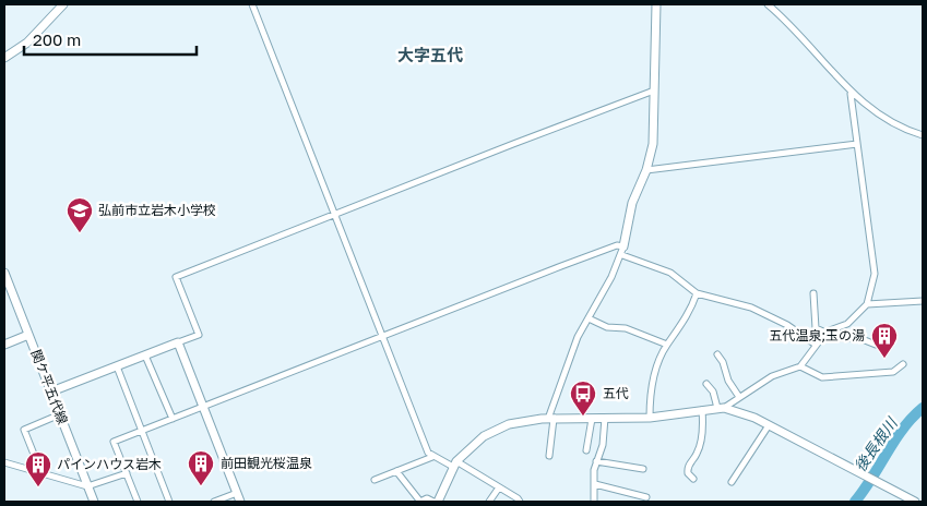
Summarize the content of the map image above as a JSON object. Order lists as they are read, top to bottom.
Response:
{
  "streets": {
    "street": ["関ケ平五代線"]
  },
  "districts": ["大字五代"],
  "water": ["後長根川"],
  "places": {
    "school or university": ["弘前市立岩木小学校"],
    "building": ["五代温泉;玉の湯", "前田観光桜温泉", "パインハウス岩木"],
    "bus stop": ["五代"]
  },
  "scale_bar": "200 m"
}
